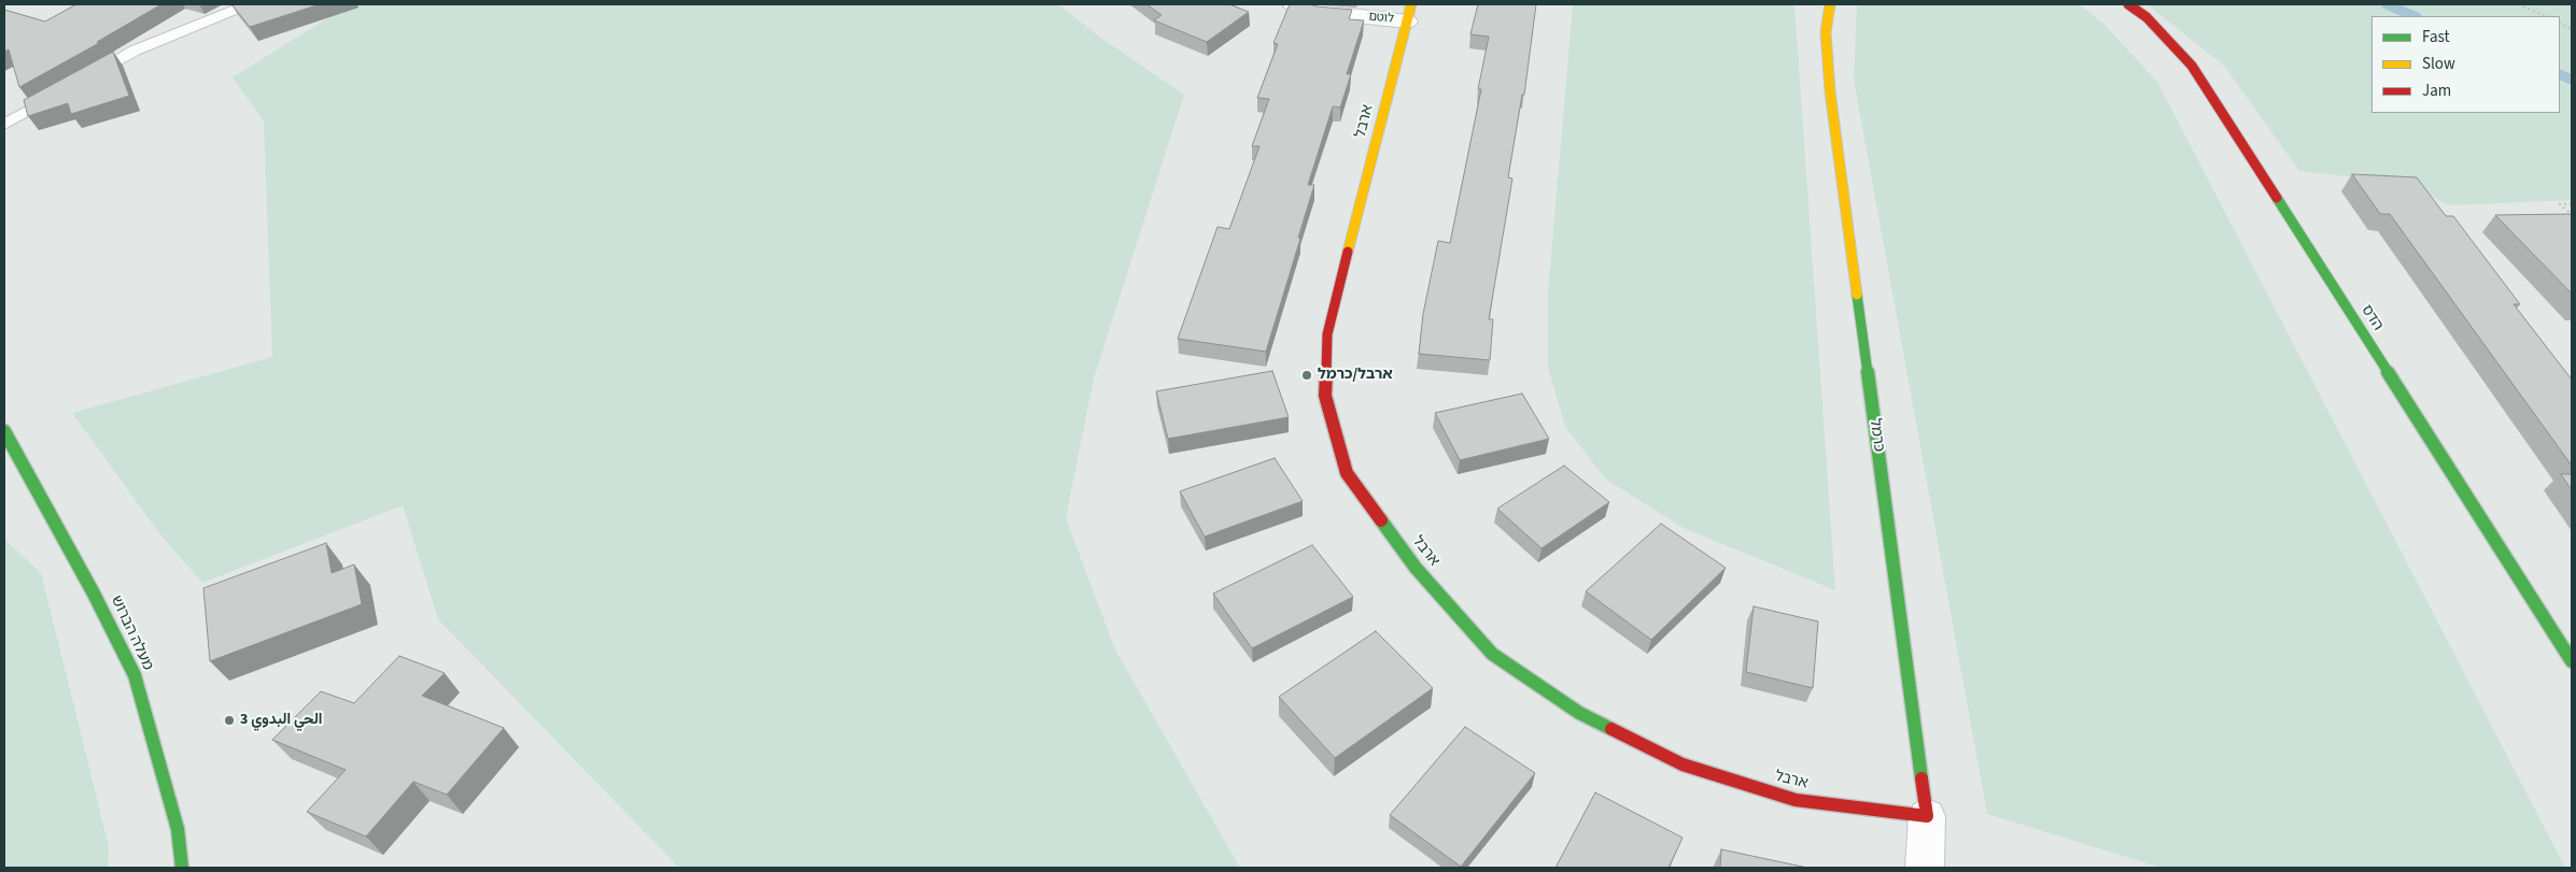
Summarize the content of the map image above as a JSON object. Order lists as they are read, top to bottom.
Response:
{
  "streets": {
    "street": [
      "לוטם",
      "ארבל",
      "הדס",
      "כרמל",
      "מעלה הברוש"
    ]
  },
  "crossings": [
    ["לוטם", "ארבל"],
    ["ארבל", "כרמל"]
  ],
  "places": ["ארבל/כרמל", "الحي البدوي 3"],
  "legend": ["Fast", "Slow", "Jam"]
}
